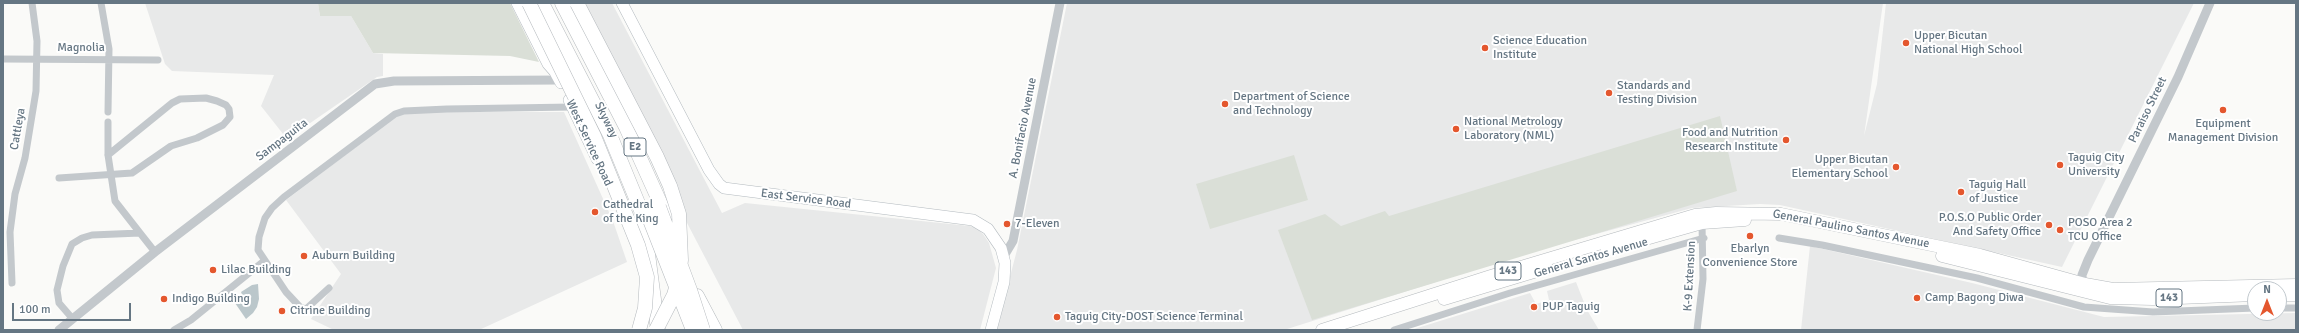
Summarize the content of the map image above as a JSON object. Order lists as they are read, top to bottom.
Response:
{
  "streets": {
    "highway": ["Skyway", "E2"],
    "main road": [
      "West Service Road",
      "East Service Road",
      "General Paulino Santos Avenue",
      "143"
    ],
    "street": [
      "Magnolia",
      "Paraiso Street",
      "A. Bonifacio Avenue",
      "Cattleya",
      "Sampaguita",
      "General Santos Avenue",
      "K-9 Extension"
    ]
  },
  "crossings": [
    ["Magnolia", "Cattleya"],
    ["Paraiso Street", "General Paulino Santos Avenue"],
    ["A. Bonifacio Avenue", "East Service Road"],
    ["Sampaguita", "West Service Road"],
    ["General Paulino Santos Avenue", "K-9 Extension"],
    ["General Santos Avenue", "K-9 Extension"]
  ],
  "places": [
    "Upper Bicutan National High School",
    "Science Education Institute",
    "Standards and Testing Division",
    "Department of Science and Technology",
    "Equipment Management Division",
    "National Metrology Laboratory (NML)",
    "Food and Nutrition Research Institute",
    "Taguig City University",
    "Upper Bicutan Elementary School",
    "Taguig Hall of Justice",
    "Cathedral of the King",
    "7-Eleven",
    "P.O.S.O Public Order And Safety Office",
    "POSO Area 2 TCU Office",
    "Ebarlyn Convenience Store",
    "Auburn Building",
    "Lilac Building",
    "Camp Bagong Diwa",
    "Indigo Building",
    "PUP Taguig",
    "Citrine Building",
    "Taguig City-DOST Science Terminal"
  ],
  "scale_bar": "100 m",
  "north": "top"
}
